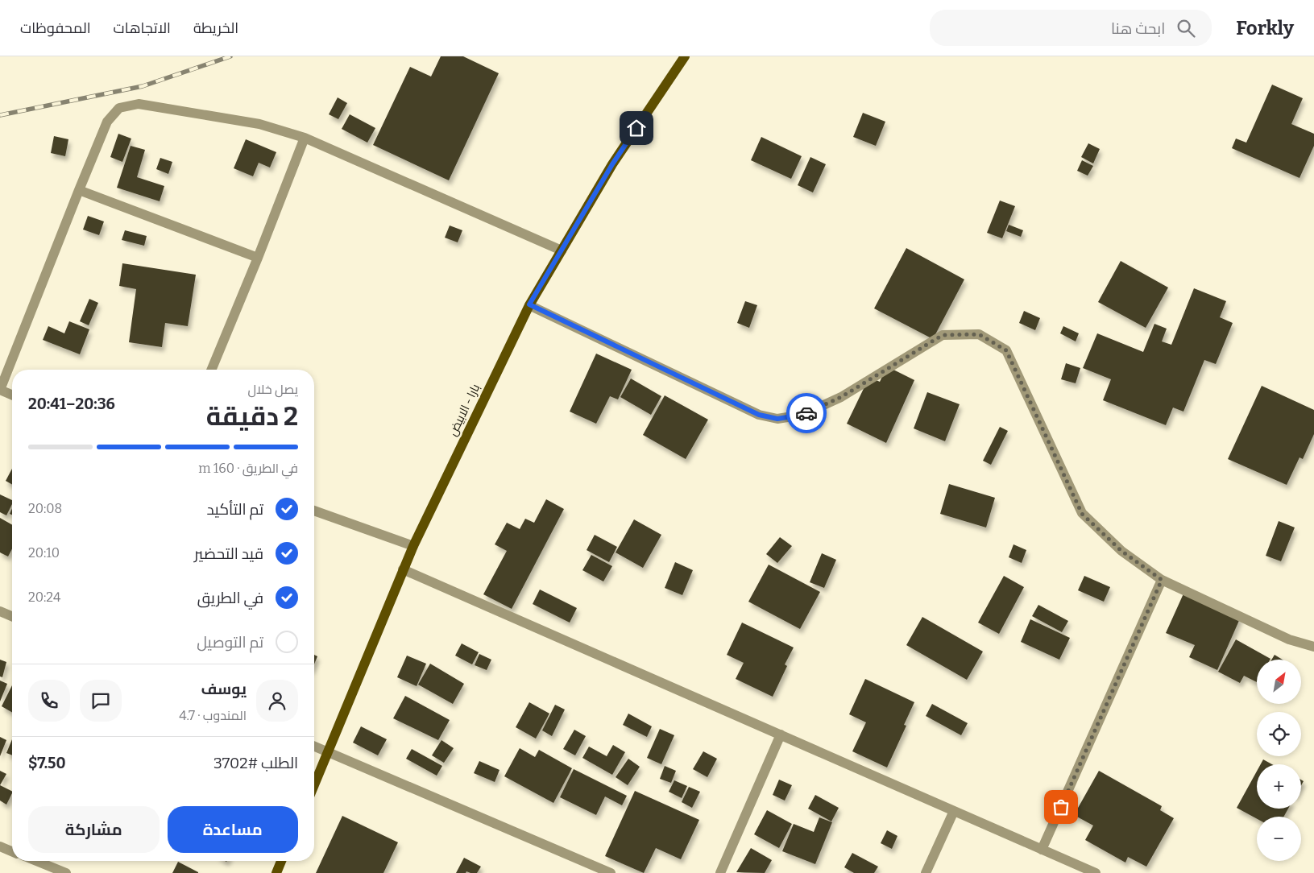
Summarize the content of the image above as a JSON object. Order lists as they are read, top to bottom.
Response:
{
  "streets": {
    "main road": ["بارا - الابيض"]
  },
  "north": "top right",
  "page": {
    "header": "Forkly",
    "search": "ابحث هنا",
    "nav": ["الخريطة", "الاتجاهات", "المحفوظات"],
    "heading": ["2 دقيقة", "يصل خلال", "20:36–20:41"],
    "panel": [
      "يوسف",
      "المندوب · 4.7",
      "الطلب #3702",
      "$7.50"
    ],
    "bar": "في الطريق · 160 m",
    "list": [
      ["تم التأكيد", "20:08"],
      ["قيد التحضير", "20:10"],
      ["في الطريق", "20:24"],
      "تم التوصيل"
    ],
    "map_buttons": ["+", "−"],
    "buttons": ["مساعدة", "مشاركة"]
  }
}
